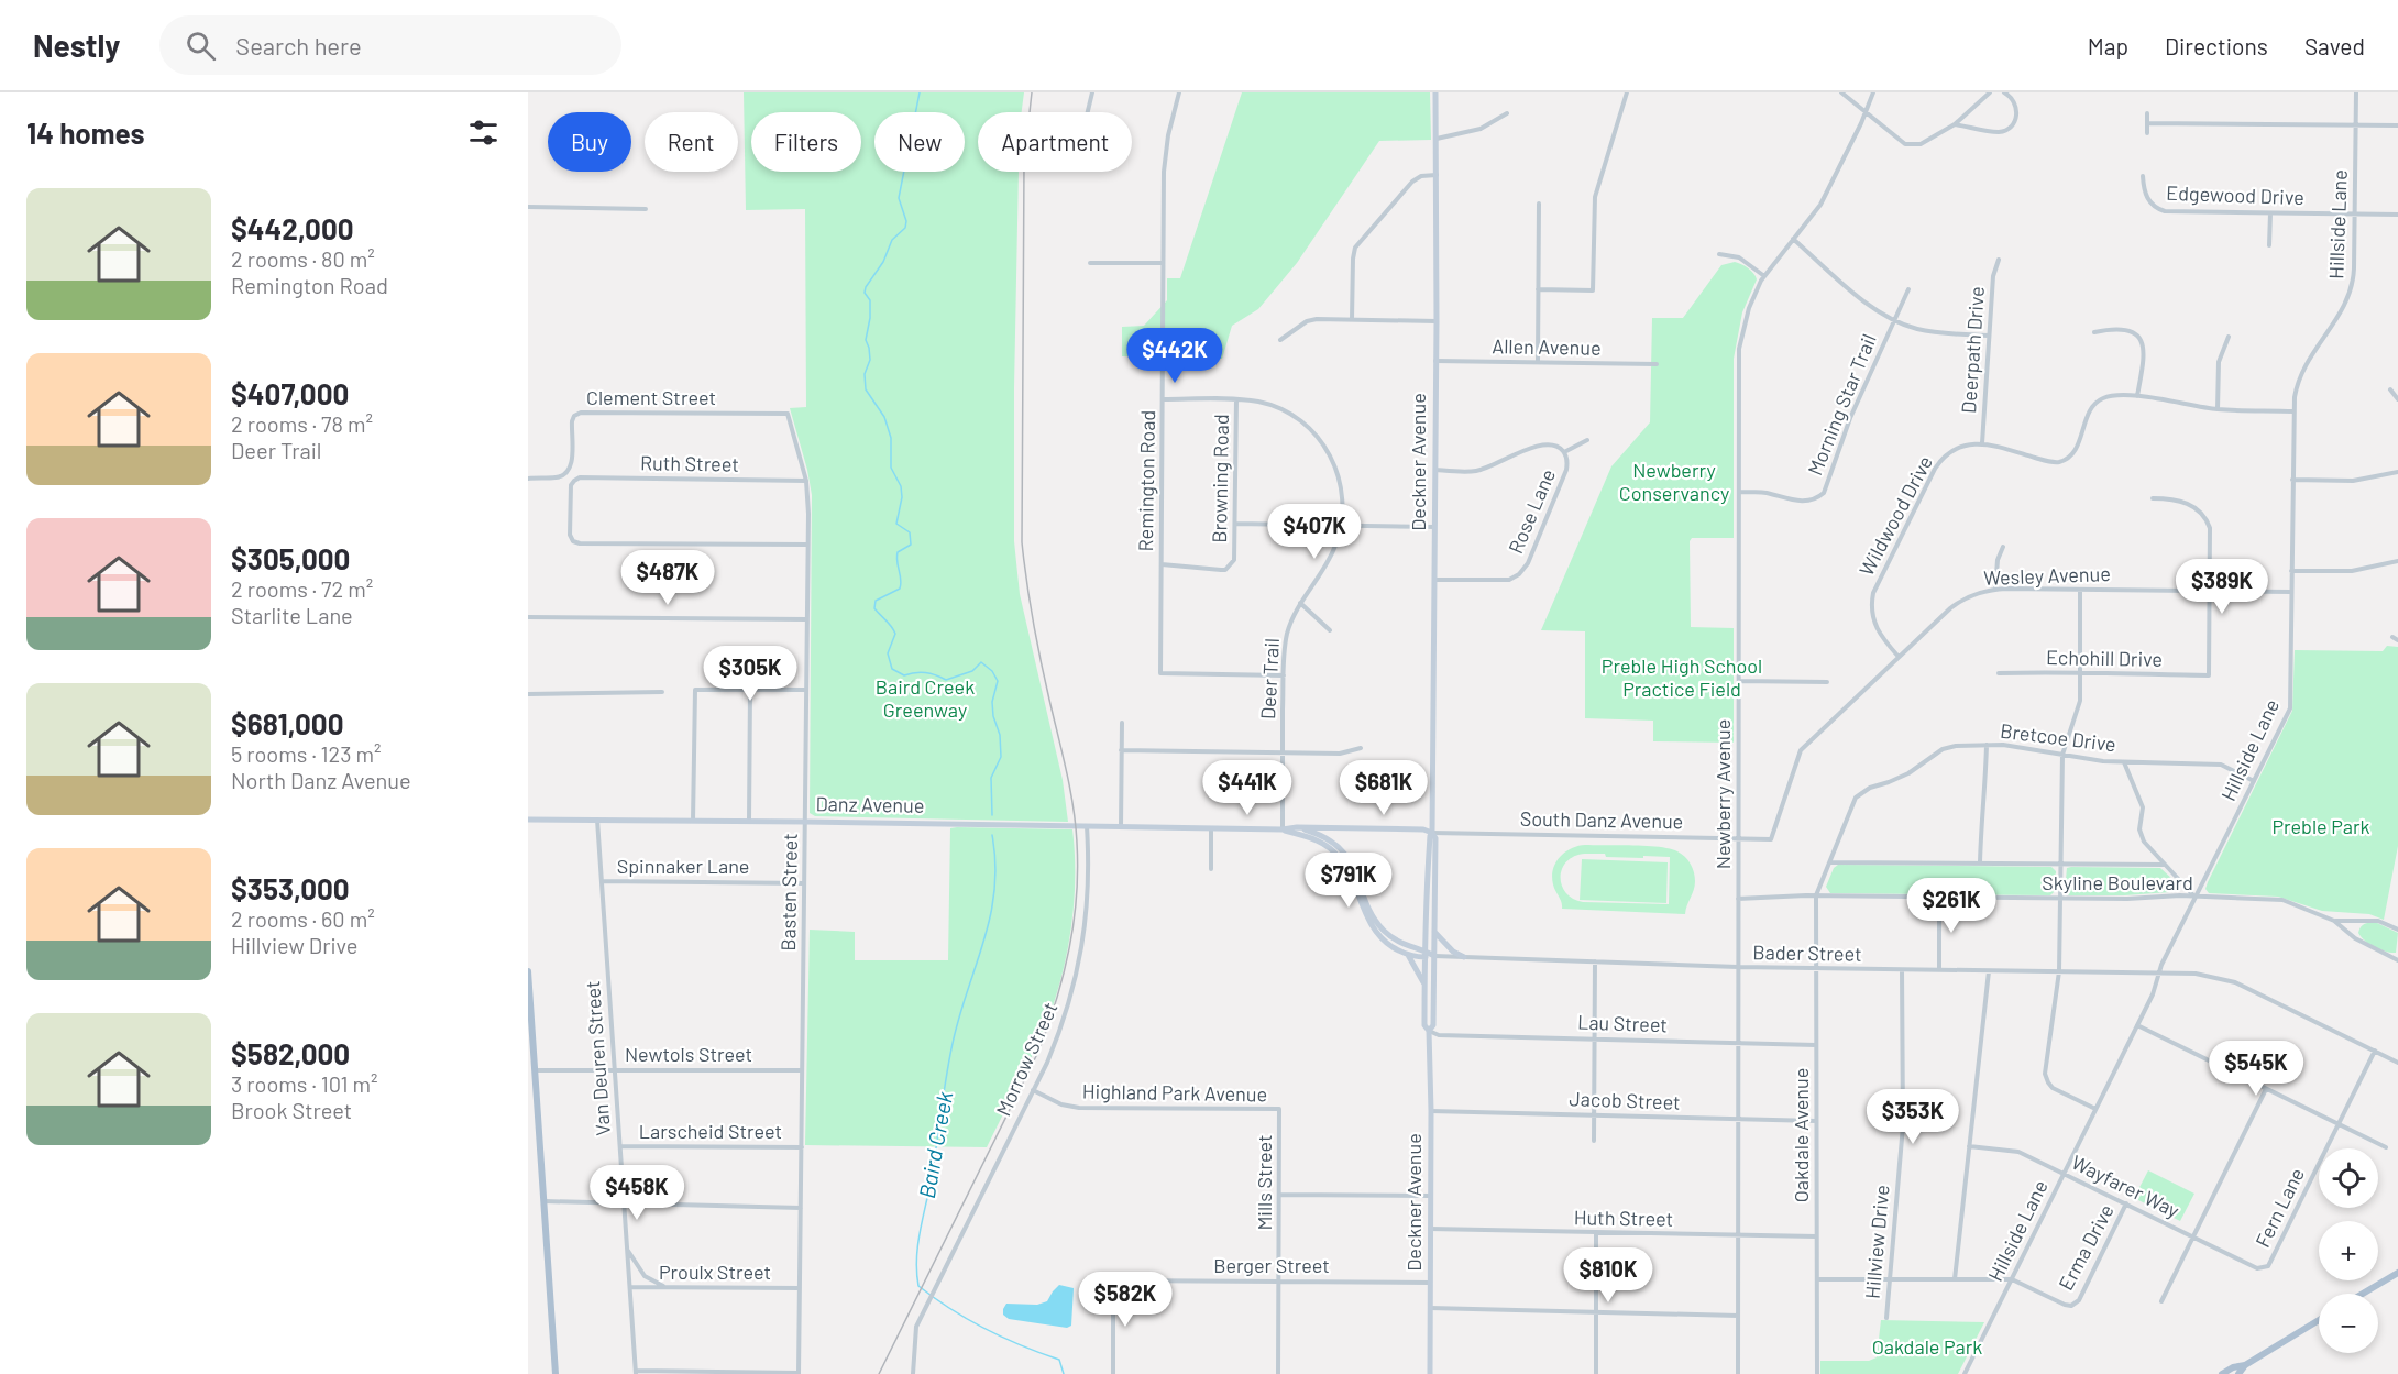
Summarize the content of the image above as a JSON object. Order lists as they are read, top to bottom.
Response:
{
  "streets": {
    "street": [
      "Edgewood Drive",
      "Hillside Lane",
      "Allen Avenue",
      "Deerpath Drive",
      "Clement Street",
      "Morning Star Trail",
      "Deckner Avenue",
      "Ruth Street",
      "Browning Road",
      "Remington Road",
      "Rose Lane",
      "Wildwood Drive",
      "Wesley Avenue",
      "Echohill Drive",
      "Deer Trail",
      "Bretcoe Drive",
      "Newberry Avenue",
      "Danz Avenue",
      "South Danz Avenue",
      "Spinnaker Lane",
      "Skyline Boulevard",
      "Basten Street",
      "Bader Street",
      "Lau Street",
      "Newtols Street",
      "Van Deuren Street",
      "Morrow Street",
      "Highland Park Avenue",
      "Jacob Street",
      "Larscheid Street",
      "Oakdale Avenue",
      "Mills Street",
      "Wayfarer Way",
      "Fern Lane",
      "Huth Street",
      "Hillview Drive",
      "Erma Drive",
      "Berger Street",
      "Proulx Street"
    ]
  },
  "crossings": [
    ["Edgewood Drive", "Hillside Lane"],
    ["Hillside Lane", "Wesley Avenue"],
    ["Hillside Lane", "Bretcoe Drive"],
    ["Hillside Lane", "Skyline Boulevard"],
    ["Hillside Lane", "Bader Street"],
    ["Hillside Lane", "Wayfarer Way"],
    ["Hillside Lane", "Erma Drive"],
    ["Allen Avenue", "Deckner Avenue"],
    ["Deerpath Drive", "Wildwood Drive"],
    ["Clement Street", "Basten Street"],
    ["Morning Star Trail", "Newberry Avenue"],
    ["Deckner Avenue", "Rose Lane"],
    ["Deckner Avenue", "South Danz Avenue"],
    ["Deckner Avenue", "Bader Street"],
    ["Deckner Avenue", "Lau Street"],
    ["Deckner Avenue", "Jacob Street"],
    ["Deckner Avenue", "Huth Street"],
    ["Deckner Avenue", "Berger Street"],
    ["Ruth Street", "Basten Street"],
    ["Browning Road", "Remington Road"],
    ["Browning Road", "Deer Trail"],
    ["Remington Road", "Deer Trail"],
    ["Wildwood Drive", "Wesley Avenue"],
    ["Wesley Avenue", "Echohill Drive"],
    ["Wesley Avenue", "South Danz Avenue"],
    ["Deer Trail", "Danz Avenue"],
    ["Bretcoe Drive", "Skyline Boulevard"],
    ["Bretcoe Drive", "Oakdale Avenue"],
    ["Newberry Avenue", "South Danz Avenue"],
    ["Newberry Avenue", "Skyline Boulevard"],
    ["Newberry Avenue", "Bader Street"],
    ["Newberry Avenue", "Lau Street"],
    ["Newberry Avenue", "Jacob Street"],
    ["Newberry Avenue", "Huth Street"],
    ["Danz Avenue", "Basten Street"],
    ["Danz Avenue", "Van Deuren Street"],
    ["Danz Avenue", "Morrow Street"],
    ["Spinnaker Lane", "Basten Street"],
    ["Spinnaker Lane", "Van Deuren Street"],
    ["Skyline Boulevard", "Oakdale Avenue"],
    ["Basten Street", "Newtols Street"],
    ["Basten Street", "Larscheid Street"],
    ["Basten Street", "Proulx Street"],
    ["Bader Street", "Oakdale Avenue"],
    ["Bader Street", "Fern Lane"],
    ["Bader Street", "Hillview Drive"],
    ["Lau Street", "Oakdale Avenue"],
    ["Newtols Street", "Van Deuren Street"],
    ["Van Deuren Street", "Larscheid Street"],
    ["Van Deuren Street", "Proulx Street"],
    ["Morrow Street", "Highland Park Avenue"],
    ["Highland Park Avenue", "Mills Street"],
    ["Jacob Street", "Oakdale Avenue"],
    ["Oakdale Avenue", "Huth Street"],
    ["Mills Street", "Berger Street"],
    ["Wayfarer Way", "Fern Lane"],
    ["Wayfarer Way", "Erma Drive"]
  ],
  "water": ["Baird Creek"],
  "parks": [
    "Newberry Conservancy",
    "Preble High School Practice Field",
    "Baird Creek Greenway",
    "Preble Park",
    "Oakdale Park"
  ],
  "page": {
    "header": "Nestly",
    "search": "Search here",
    "nav": ["Map", "Directions", "Saved"],
    "heading": "14 homes",
    "chip": [
      "Buy",
      "Rent",
      "Filters",
      "New",
      "Apartment"
    ],
    "list": [
      {
        "name": "$442,000",
        "note": "2 rooms · 80 m² · Remington Road"
      },
      {
        "name": "$407,000",
        "note": "2 rooms · 78 m² · Deer Trail"
      },
      {
        "name": "$305,000",
        "note": "2 rooms · 72 m² · Starlite Lane"
      },
      {
        "name": "$681,000",
        "note": "5 rooms · 123 m² · North Danz Avenue"
      },
      {
        "name": "$353,000",
        "note": "2 rooms · 60 m² · Hillview Drive"
      },
      {
        "name": "$582,000",
        "note": "3 rooms · 101 m² · Brook Street"
      }
    ],
    "price": [
      "$442K",
      "$407K",
      "$487K",
      "$389K",
      "$305K",
      "$441K",
      "$681K",
      "$791K",
      "$261K",
      "$545K",
      "$353K",
      "$458K",
      "$810K",
      "$582K"
    ],
    "map_buttons": ["+", "−"]
  }
}
